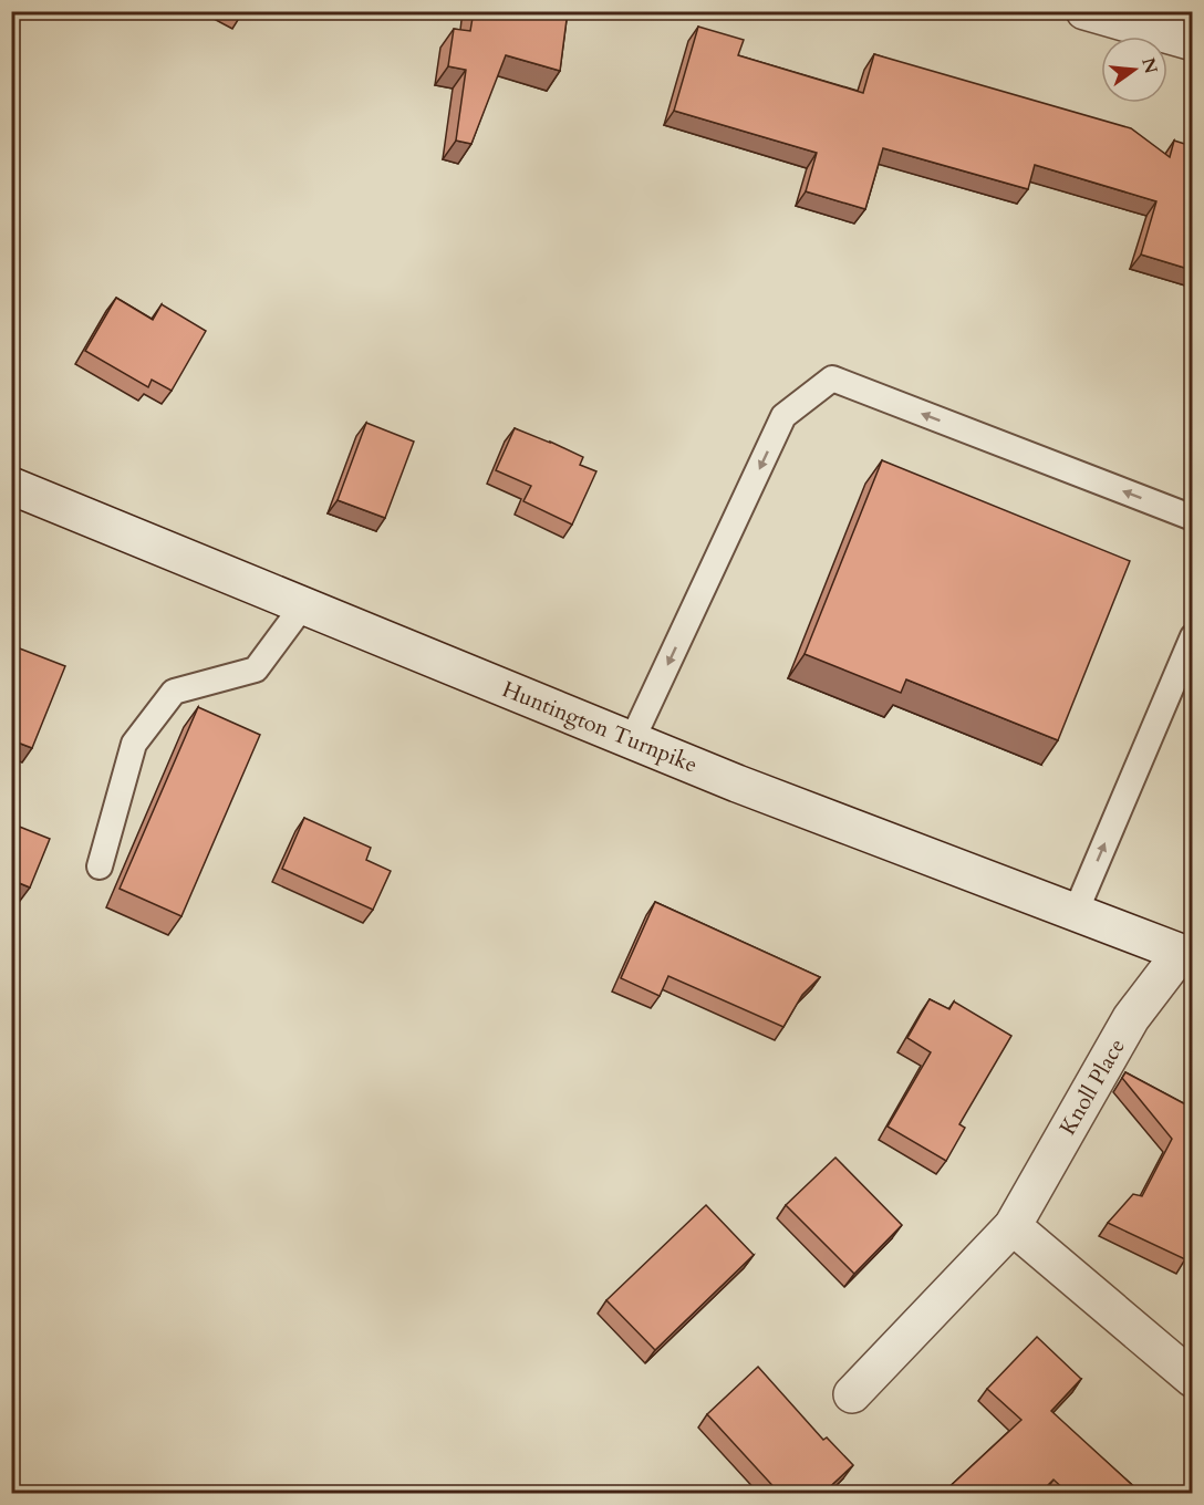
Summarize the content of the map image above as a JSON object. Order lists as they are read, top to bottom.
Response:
{
  "streets": {
    "main road": ["Huntington Turnpike", "Knoll Place"]
  },
  "crossings": [
    ["Huntington Turnpike", "Knoll Place"]
  ],
  "north": "right"
}
